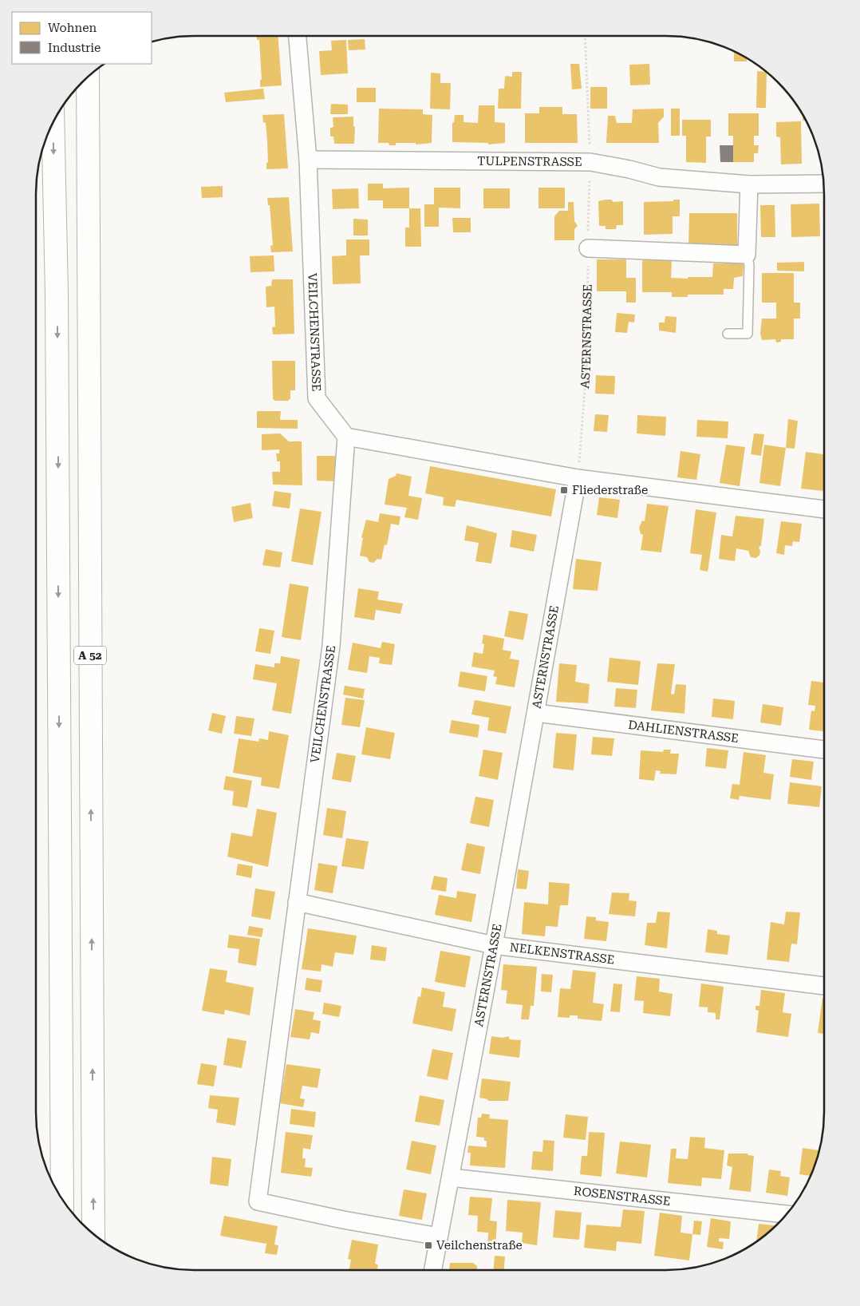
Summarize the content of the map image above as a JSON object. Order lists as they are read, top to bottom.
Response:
{
  "streets": {
    "highway": ["A 52"],
    "street": [
      "TULPENSTRASSE",
      "VEILCHENSTRASSE",
      "ASTERNSTRASSE",
      "DAHLIENSTRASSE",
      "NELKENSTRASSE",
      "ROSENSTRASSE"
    ]
  },
  "crossings": [
    ["TULPENSTRASSE", "VEILCHENSTRASSE"],
    ["TULPENSTRASSE", "ASTERNSTRASSE"],
    ["VEILCHENSTRASSE", "ASTERNSTRASSE"],
    ["VEILCHENSTRASSE", "NELKENSTRASSE"],
    ["ASTERNSTRASSE", "DAHLIENSTRASSE"],
    ["ASTERNSTRASSE", "NELKENSTRASSE"],
    ["ASTERNSTRASSE", "ROSENSTRASSE"]
  ],
  "places": {
    "transit": ["Fliederstraße", "Veilchenstraße"]
  },
  "legend": ["Wohnen", "Industrie"]
}
